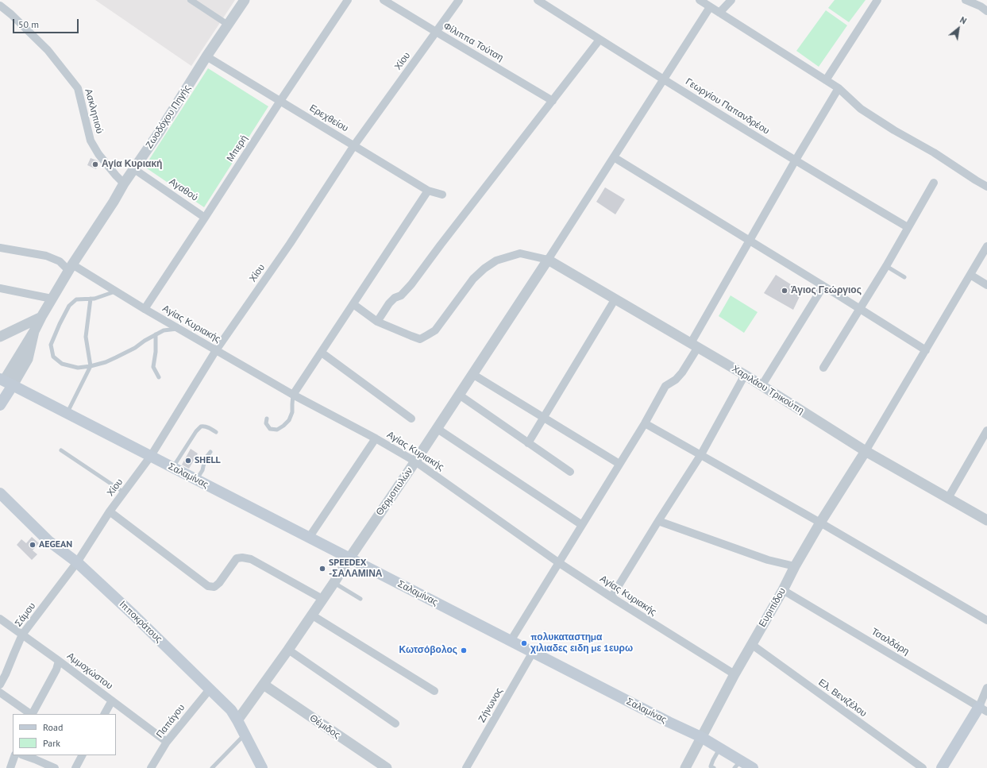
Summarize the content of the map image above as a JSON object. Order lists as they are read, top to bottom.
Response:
{
  "streets": {
    "main road": ["Ζωοδόχου Πηγής", "Σαλαμίνας", "Ιπποκράτους"],
    "street": [
      "Φίλιππα Τούτση",
      "Χίου",
      "Γεωργίου Παπανδρέου",
      "Ασκληπιού",
      "Ερεχθείου",
      "Μπερή",
      "Αγαθού",
      "Αγίας Κυριακής",
      "Χαριλάου Τρικούπη",
      "Θερμοπυλών",
      "Ευριπίδου",
      "Σάμου",
      "Τσαλδάρη",
      "Αμμοχώστου",
      "Ελ. Βενιζέλου",
      "Ζήνωνος",
      "Παπάγου",
      "Θέμιδος"
    ]
  },
  "crossings": [
    ["Φίλιππα Τούτση", "Χίου"],
    ["Χίου", "Ερεχθείου"],
    ["Χίου", "Αγίας Κυριακής"],
    ["Χίου", "Σαλαμίνας"],
    ["Χίου", "Σάμου"],
    ["Χίου", "Ιπποκράτους"],
    ["Ασκληπιού", "Ζωοδόχου Πηγής"],
    ["Ζωοδόχου Πηγής", "Ερεχθείου"],
    ["Ζωοδόχου Πηγής", "Αγαθού"],
    ["Ζωοδόχου Πηγής", "Αγίας Κυριακής"],
    ["Ζωοδόχου Πηγής", "Σαλαμίνας"],
    ["Ερεχθείου", "Μπερή"],
    ["Μπερή", "Αγαθού"],
    ["Μπερή", "Αγίας Κυριακής"],
    ["Αγίας Κυριακής", "Θερμοπυλών"],
    ["Αγίας Κυριακής", "Ευριπίδου"],
    ["Χαριλάου Τρικούπη", "Θερμοπυλών"],
    ["Χαριλάου Τρικούπη", "Ευριπίδου"],
    ["Σαλαμίνας", "Θερμοπυλών"],
    ["Σαλαμίνας", "Ευριπίδου"],
    ["Σαλαμίνας", "Ζήνωνος"],
    ["Θερμοπυλών", "Ιπποκράτους"],
    ["Θερμοπυλών", "Θέμιδος"],
    ["Ευριπίδου", "Τσαλδάρη"],
    ["Ευριπίδου", "Ελ. Βενιζέλου"],
    ["Σάμου", "Ιπποκράτους"],
    ["Σάμου", "Αμμοχώστου"],
    ["Ιπποκράτους", "Παπάγου"],
    ["Αμμοχώστου", "Παπάγου"]
  ],
  "places": [
    "Αγία Κυριακή",
    "Άγιος Γεώργιος",
    "SHELL",
    "AEGEAN",
    "SPEEDEX -ΣΑΛΑΜΙΝΑ",
    "πολυκαταστημα χιλιαδες ειδη με 1ευρω",
    "Κωτσόβολος"
  ],
  "legend": ["Road", "Park"],
  "scale_bar": "50 m",
  "north": "top right"
}
